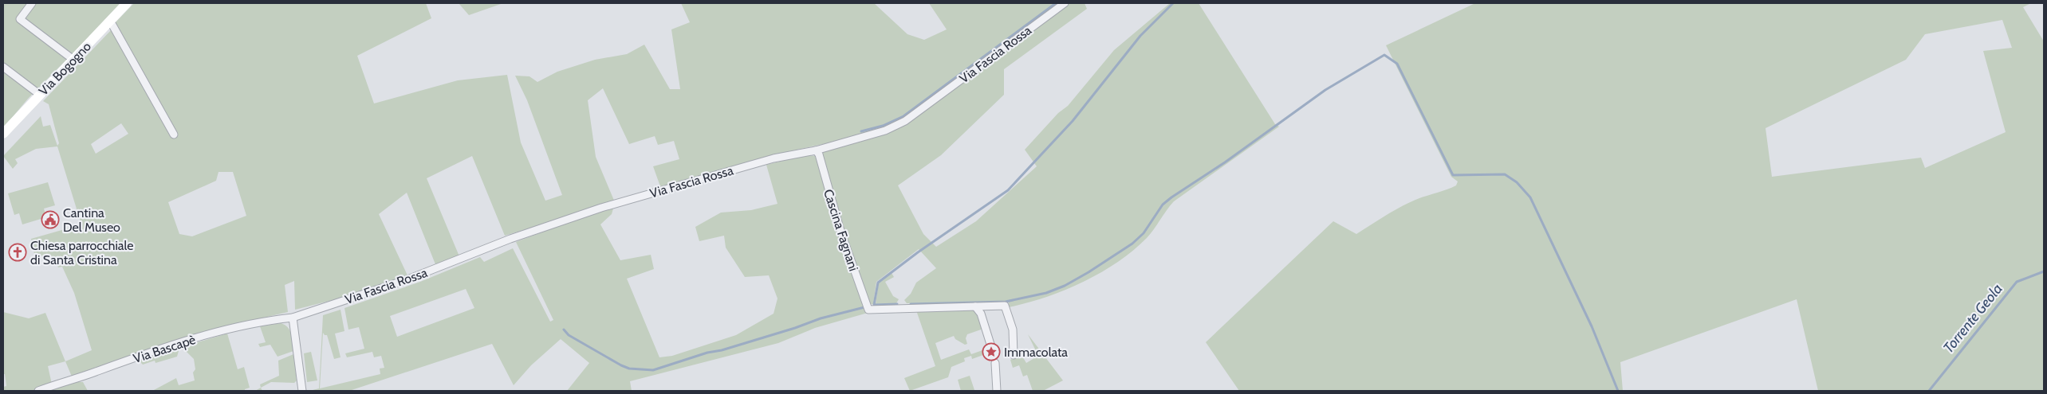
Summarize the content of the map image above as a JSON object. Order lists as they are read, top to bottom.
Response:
{
  "streets": {
    "main road": ["Via Bogogno"],
    "street": ["Via Fascia Rossa", "Cascina Fagnani", "Via Bascapè"]
  },
  "crossings": [
    ["Via Fascia Rossa", "Cascina Fagnani"],
    ["Via Fascia Rossa", "Via Bascapè"]
  ],
  "water": ["Torrente Geola"],
  "places": {
    "public building": ["Cantina Del Museo"],
    "church": ["Chiesa parrocchiale di Santa Cristina"],
    "place": ["Immacolata"]
  }
}
